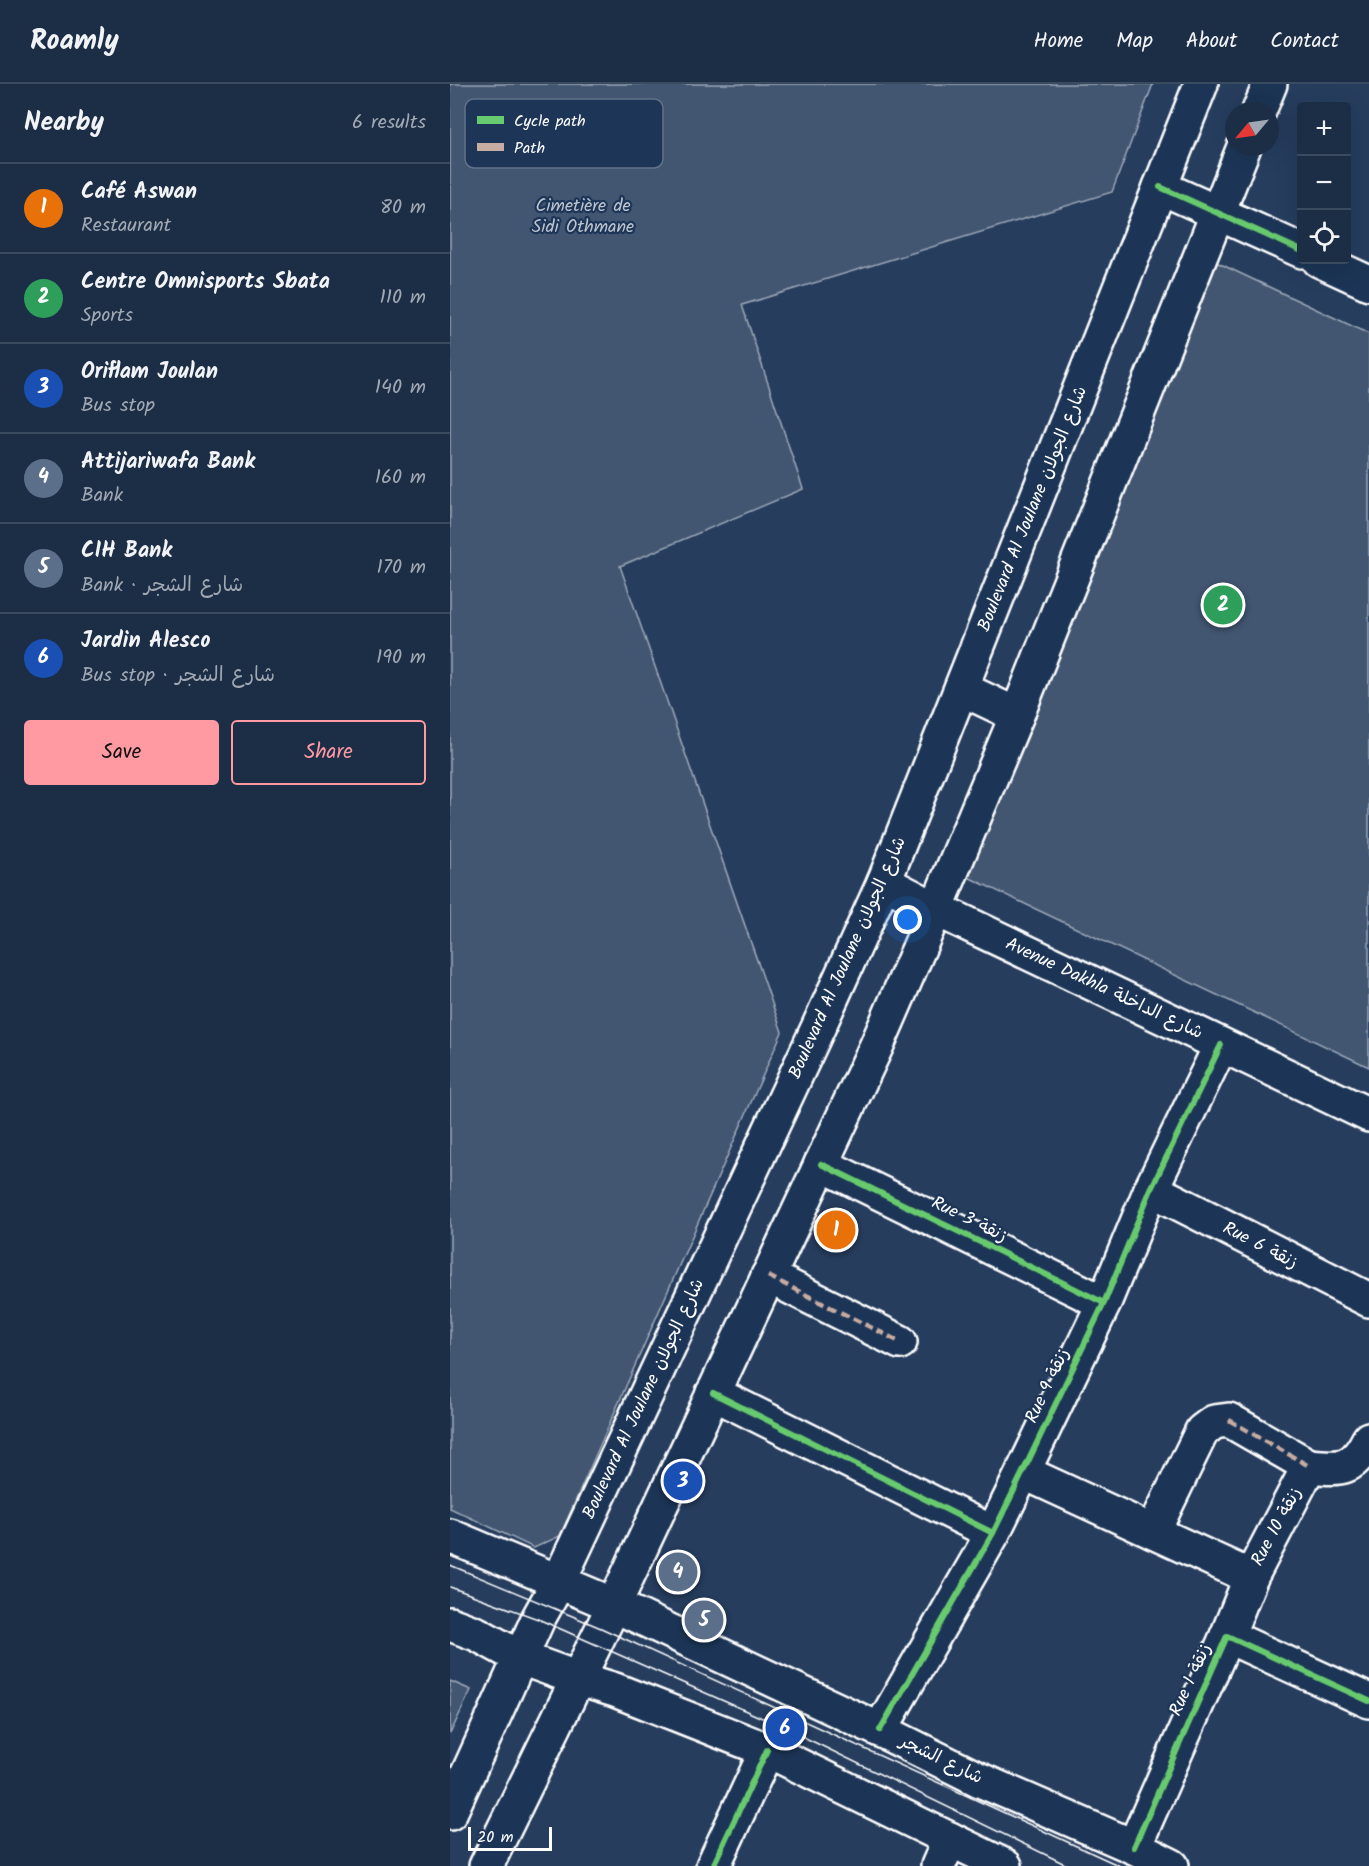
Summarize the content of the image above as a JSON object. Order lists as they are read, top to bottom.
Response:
{
  "streets": {
    "main road": [
      "Boulevard Al Joulane شارع الجولان",
      "Avenue Dakhla شارع الداخلة",
      "Rue 3 زنقة",
      "Rue 6 زنقة",
      "Rue 9 زنقة",
      "Rue 10 زنقة",
      "Rue 1 زنقة",
      "شارع الشجر"
    ]
  },
  "crossings": [
    ["Boulevard Al Joulane شارع الجولان", "Avenue Dakhla شارع الداخلة"],
    ["Boulevard Al Joulane شارع الجولان", "شارع الشجر"],
    ["Avenue Dakhla شارع الداخلة", "Rue 9 زنقة"],
    ["Rue 3 زنقة", "Rue 9 زنقة"],
    ["Rue 6 زنقة", "Rue 9 زنقة"],
    ["Rue 9 زنقة", "شارع الشجر"],
    ["Rue 10 زنقة", "Rue 1 زنقة"],
    ["Rue 1 زنقة", "شارع الشجر"]
  ],
  "parks": ["Cimetière de Sidi Othmane"],
  "legend": ["Cycle path", "Path"],
  "scale_bar": "20 m",
  "north": "bottom left",
  "page": {
    "header": "Roamly",
    "nav": [
      "Home",
      "Map",
      "About",
      "Contact"
    ],
    "heading": ["Nearby", "6 results"],
    "map_buttons": ["+", "−"],
    "list": [
      {
        "mark": "1",
        "name": "Café Aswan",
        "note": "Restaurant",
        "value": "80 m"
      },
      {
        "mark": "2",
        "name": "Centre Omnisports Sbata",
        "note": "Sports",
        "value": "110 m"
      },
      {
        "mark": "3",
        "name": "Oriflam Joulan",
        "note": "Bus stop",
        "value": "140 m"
      },
      {
        "mark": "4",
        "name": "Attijariwafa Bank",
        "note": "Bank",
        "value": "160 m"
      },
      {
        "mark": "5",
        "name": "CIH Bank",
        "note": "Bank · شارع الشجر",
        "value": "170 m"
      },
      {
        "mark": "6",
        "name": "Jardin Alesco",
        "note": "Bus stop · شارع الشجر",
        "value": "190 m"
      }
    ],
    "pins": [
      "2",
      "1",
      "3",
      "4",
      "5",
      "6"
    ],
    "buttons": ["Save", "Share"],
    "scale": "20 m"
  }
}
